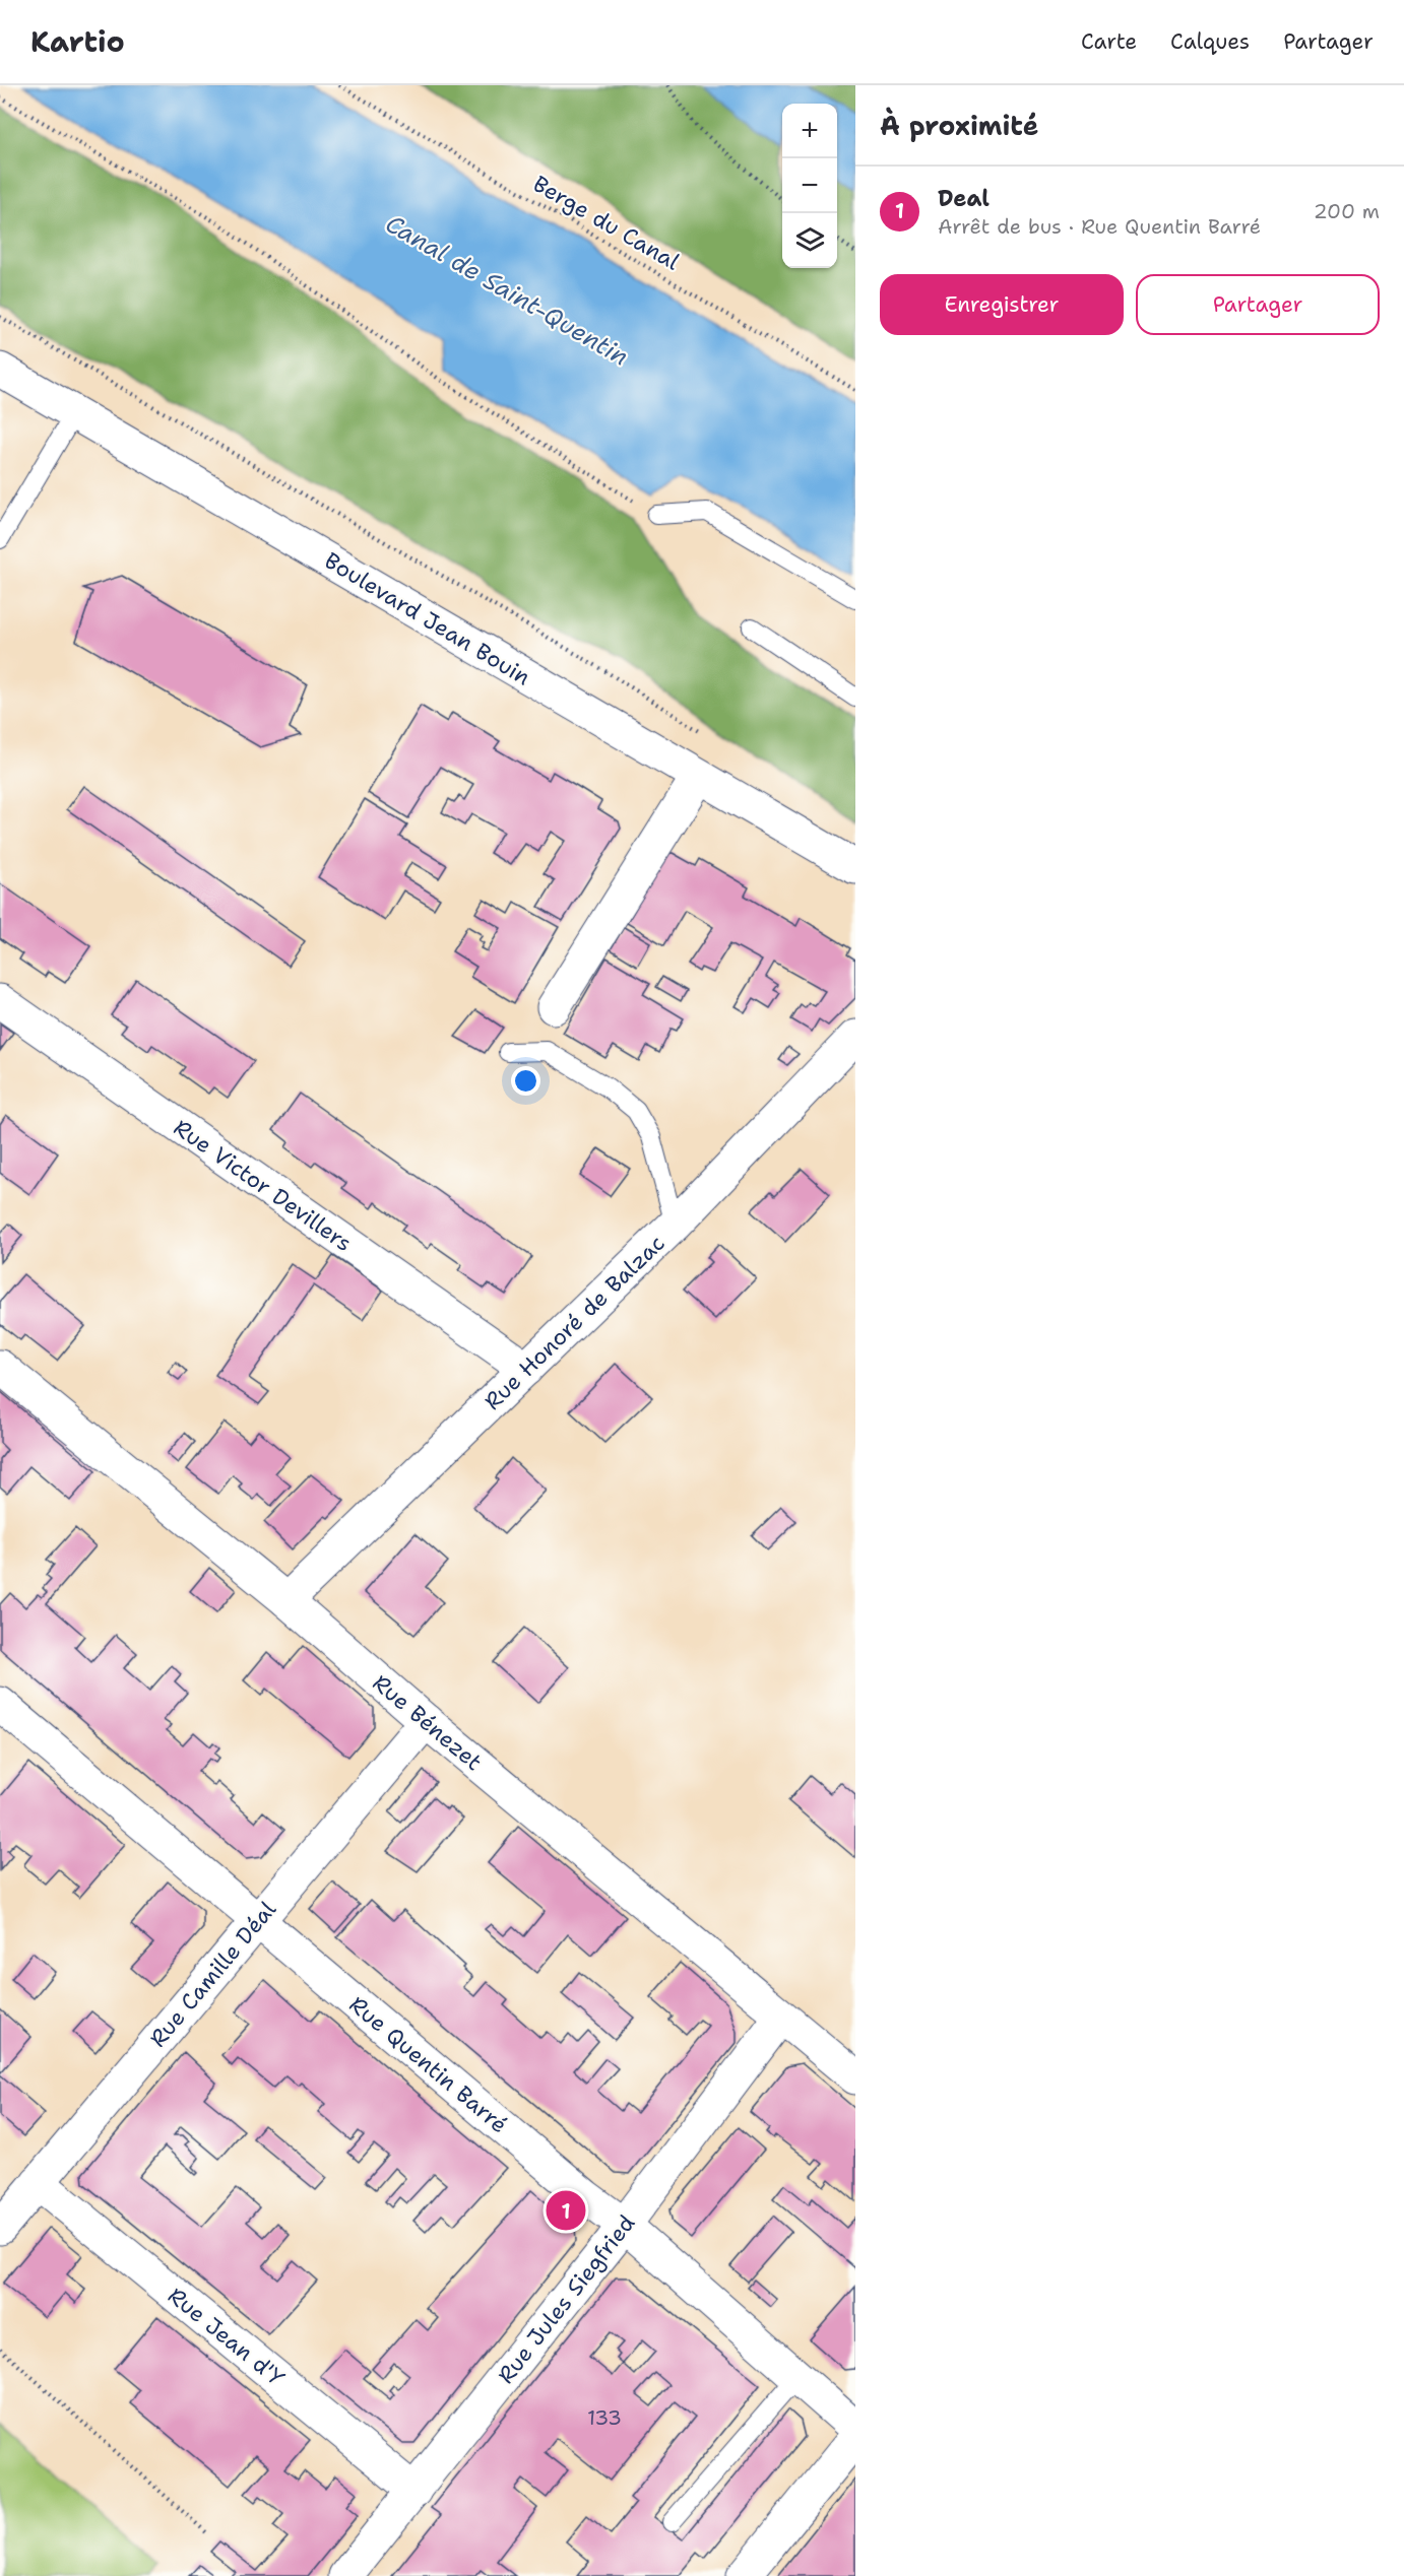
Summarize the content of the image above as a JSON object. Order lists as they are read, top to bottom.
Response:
{
  "streets": {
    "street": [
      "Boulevard Jean Bouin",
      "Rue Victor Devillers",
      "Rue Honoré de Balzac",
      "Rue Bénezet",
      "Rue Camille Déal",
      "Rue Quentin Barré",
      "Rue Jules Siegfried",
      "Rue Jean d'Y"
    ],
    "path": ["Berge du Canal"]
  },
  "crossings": [
    ["Rue Victor Devillers", "Rue Honoré de Balzac"],
    ["Rue Honoré de Balzac", "Rue Bénezet"],
    ["Rue Bénezet", "Rue Camille Déal"],
    ["Rue Bénezet", "Rue Jules Siegfried"],
    ["Rue Camille Déal", "Rue Quentin Barré"],
    ["Rue Camille Déal", "Rue Jean d'Y"],
    ["Rue Quentin Barré", "Rue Jules Siegfried"],
    ["Rue Jules Siegfried", "Rue Jean d'Y"]
  ],
  "water": ["Canal de Saint-Quentin"],
  "house_numbers": ["133"],
  "page": {
    "header": "Kartio",
    "nav": ["Carte", "Calques", "Partager"],
    "heading": "À proximité",
    "map_buttons": ["+", "−"],
    "list": [
      {
        "mark": "1",
        "name": "Deal",
        "note": "Arrêt de bus · Rue Quentin Barré",
        "value": "200 m"
      }
    ],
    "buttons": ["Enregistrer", "Partager"],
    "pins": "1"
  }
}
